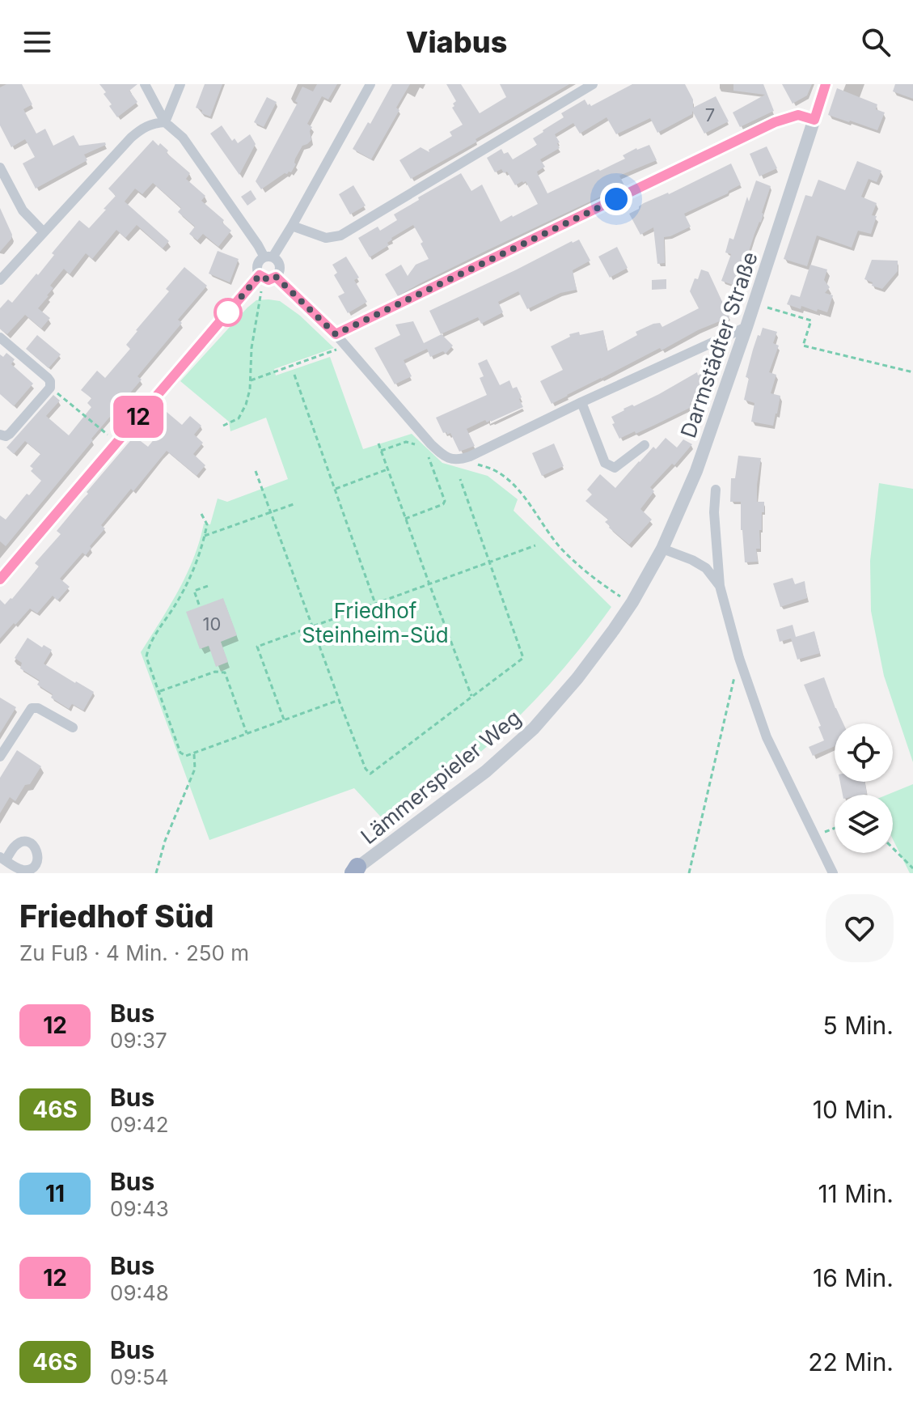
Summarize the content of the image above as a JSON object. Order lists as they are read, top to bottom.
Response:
{
  "streets": {
    "street": ["Darmstädter Straße", "Lämmerspieler Weg"]
  },
  "crossings": [
    ["Darmstädter Straße", "Lämmerspieler Weg"]
  ],
  "parks": ["Friedhof Steinheim-Süd"],
  "lines": ["bus line 12"],
  "house_numbers": ["7", "10"],
  "page": {
    "header": "Viabus",
    "on_map": "12",
    "heading": ["Friedhof Süd", "Zu Fuß · 4 Min. · 250 m"],
    "list": [
      {
        "mark": "12",
        "name": "Bus",
        "note": "09:37",
        "value": "5 Min."
      },
      {
        "mark": "46S",
        "name": "Bus",
        "note": "09:42",
        "value": "10 Min."
      },
      {
        "mark": "11",
        "name": "Bus",
        "note": "09:43",
        "value": "11 Min."
      },
      {
        "mark": "12",
        "name": "Bus",
        "note": "09:48",
        "value": "16 Min."
      },
      {
        "mark": "46S",
        "name": "Bus",
        "note": "09:54",
        "value": "22 Min."
      }
    ]
  }
}
